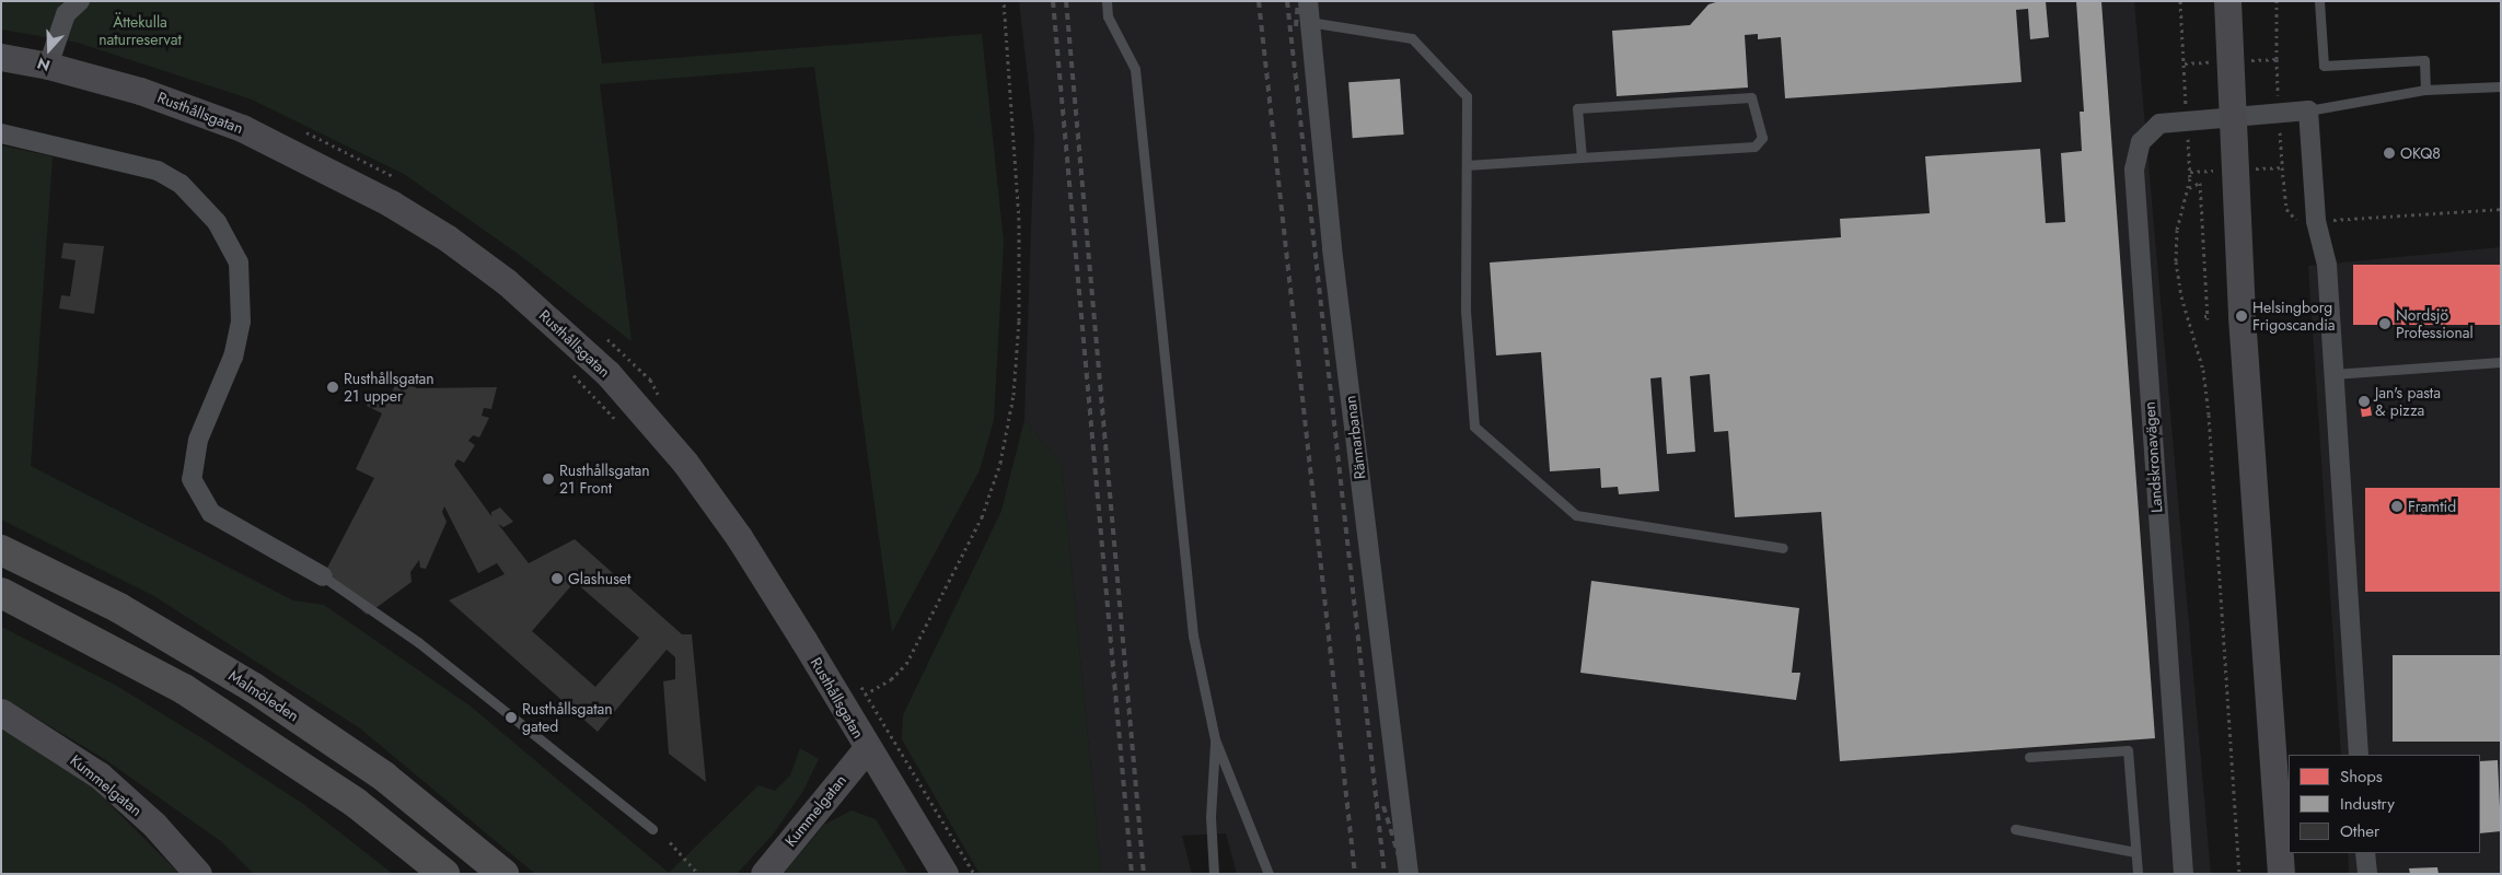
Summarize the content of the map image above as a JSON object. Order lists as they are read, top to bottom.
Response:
{
  "streets": {
    "highway": ["Malmöleden"],
    "main road": ["Rusthållsgatan", "Kummelgatan"],
    "street": ["Rännarbanan", "Landskronavägen"]
  },
  "crossings": [
    ["Rusthållsgatan", "Kummelgatan"]
  ],
  "parks": ["Ättekulla naturreservat"],
  "places": [
    "OKQ8",
    "Helsingborg Frigoscandia",
    "Nordsjö Professional",
    "Rusthållsgatan 21 upper",
    "Jan's pasta & pizza",
    "Rusthållsgatan 21 Front",
    "Framtid",
    "Glashuset",
    "Rusthållsgatan gated"
  ],
  "legend": ["Shops", "Industry", "Other"],
  "north": "bottom"
}
